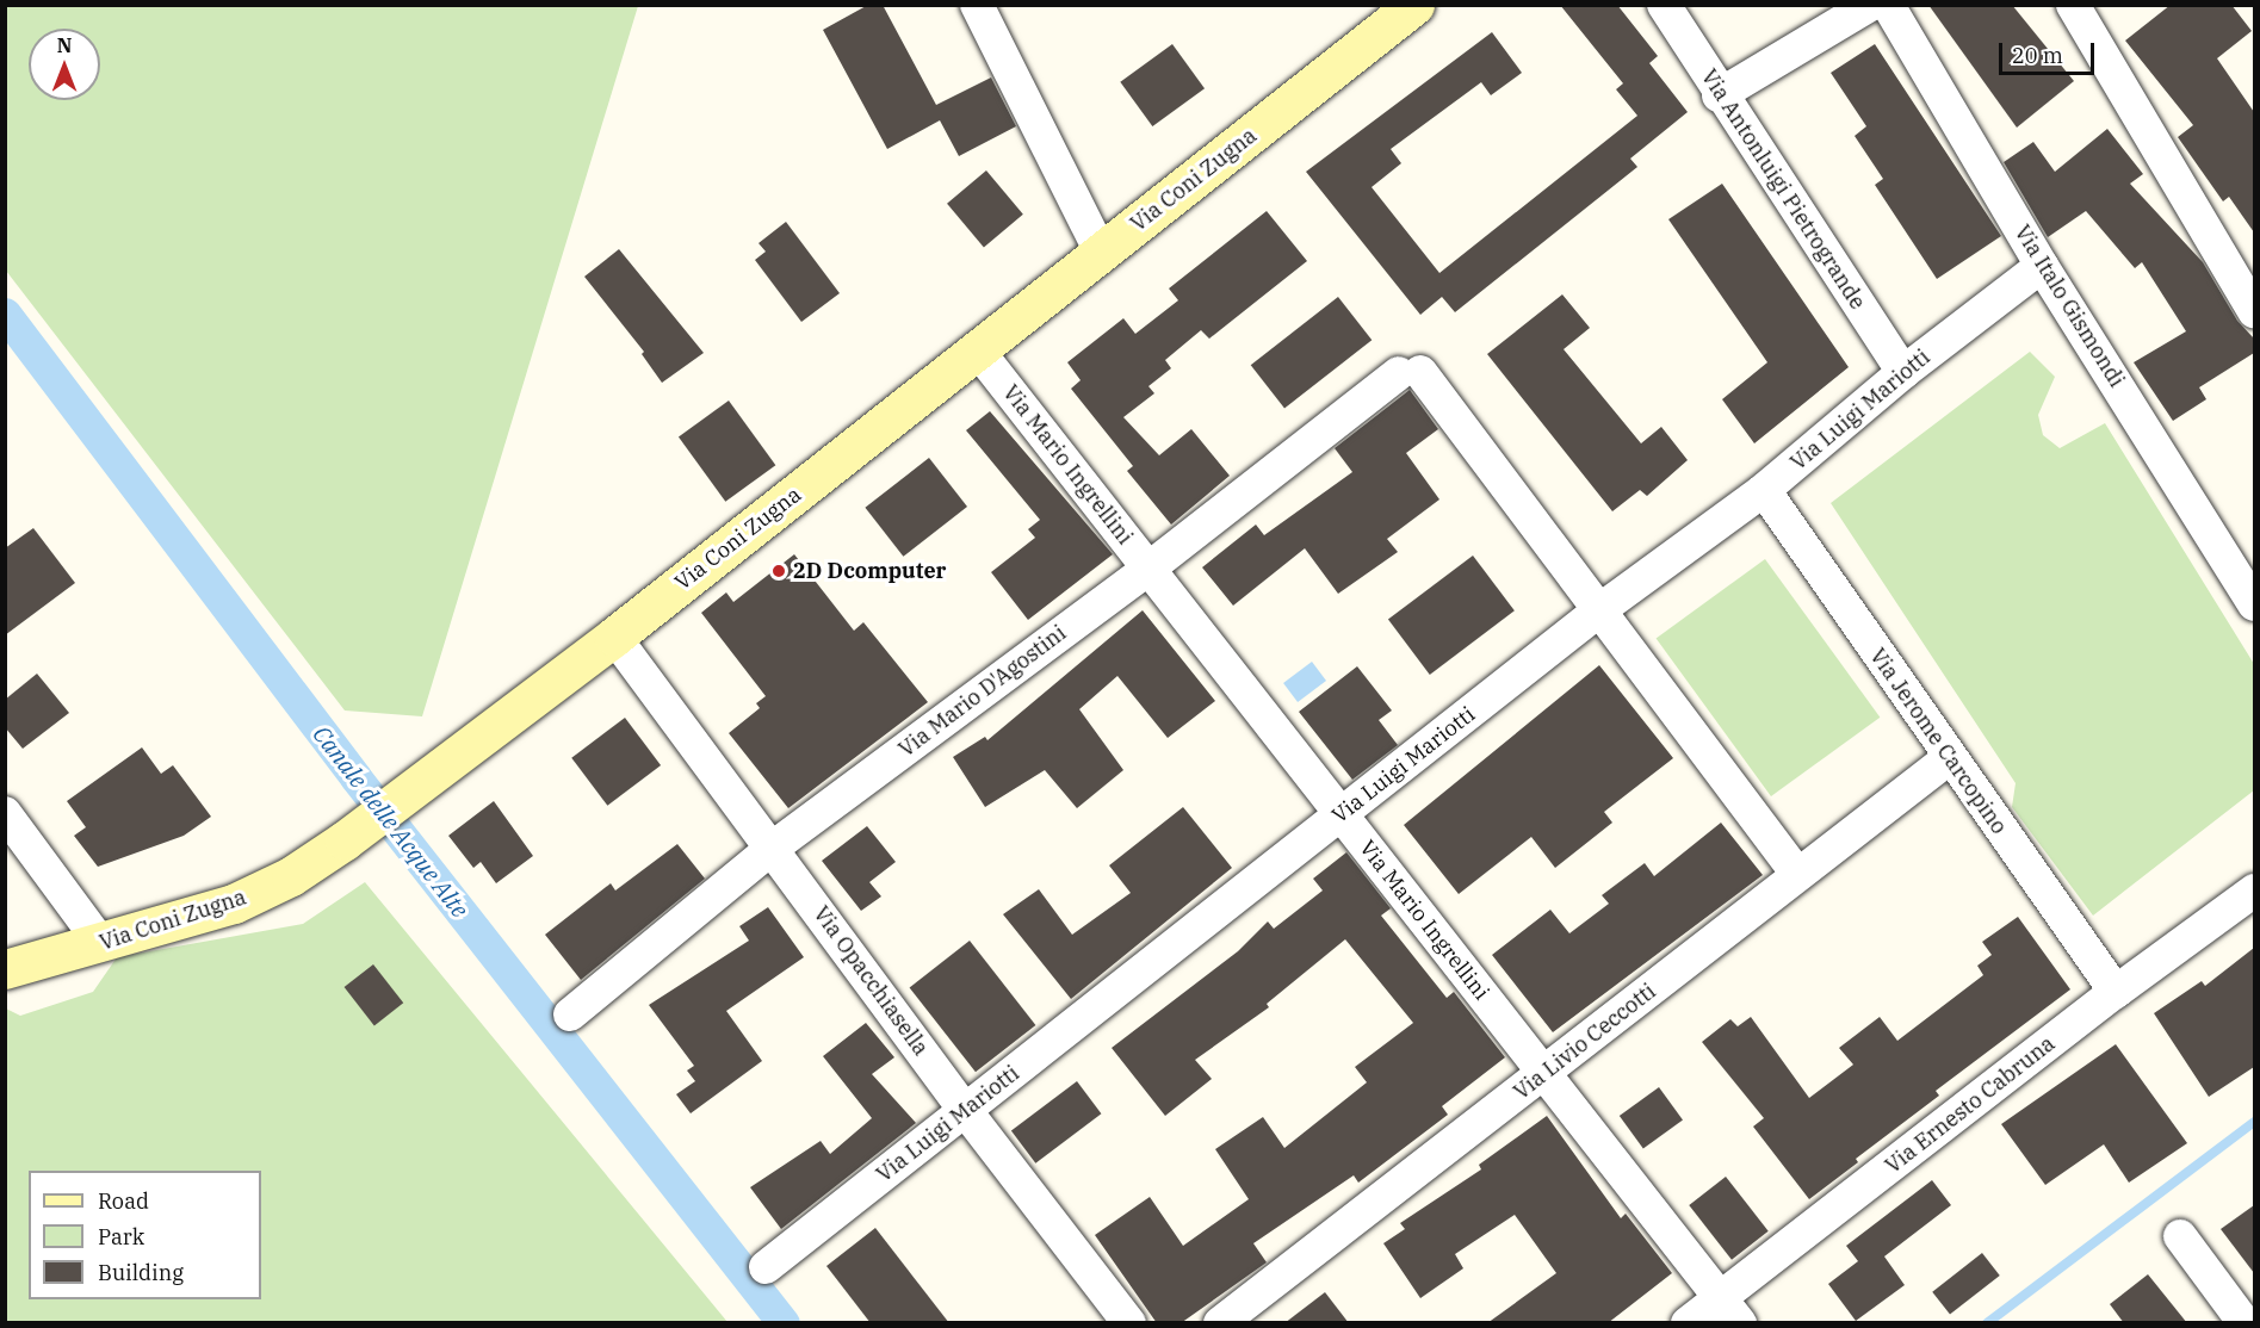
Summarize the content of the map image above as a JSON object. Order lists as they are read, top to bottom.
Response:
{
  "streets": {
    "street": [
      "Via Coni Zugna",
      "Via Antonluigi Pietrogrande",
      "Via Italo Gismondi",
      "Via Luigi Mariotti",
      "Via Mario Ingrellini",
      "Via Mario D'Agostini",
      "Via Jerome Carcopino",
      "Via Opacchiasella",
      "Via Livio Ceccotti",
      "Via Ernesto Cabruna"
    ]
  },
  "crossings": [
    ["Via Coni Zugna", "Via Mario Ingrellini"],
    ["Via Coni Zugna", "Via Opacchiasella"],
    ["Via Antonluigi Pietrogrande", "Via Luigi Mariotti"],
    ["Via Italo Gismondi", "Via Luigi Mariotti"],
    ["Via Luigi Mariotti", "Via Mario Ingrellini"],
    ["Via Luigi Mariotti", "Via Mario D'Agostini"],
    ["Via Luigi Mariotti", "Via Jerome Carcopino"],
    ["Via Luigi Mariotti", "Via Opacchiasella"],
    ["Via Mario Ingrellini", "Via Mario D'Agostini"],
    ["Via Mario Ingrellini", "Via Livio Ceccotti"],
    ["Via Mario Ingrellini", "Via Ernesto Cabruna"],
    ["Via Mario D'Agostini", "Via Opacchiasella"],
    ["Via Jerome Carcopino", "Via Livio Ceccotti"],
    ["Via Jerome Carcopino", "Via Ernesto Cabruna"]
  ],
  "water": ["Canale delle Acque Alte"],
  "places": ["2D Dcomputer"],
  "legend": ["Road", "Park", "Building"],
  "scale_bar": "20 m",
  "north": "top"
}
